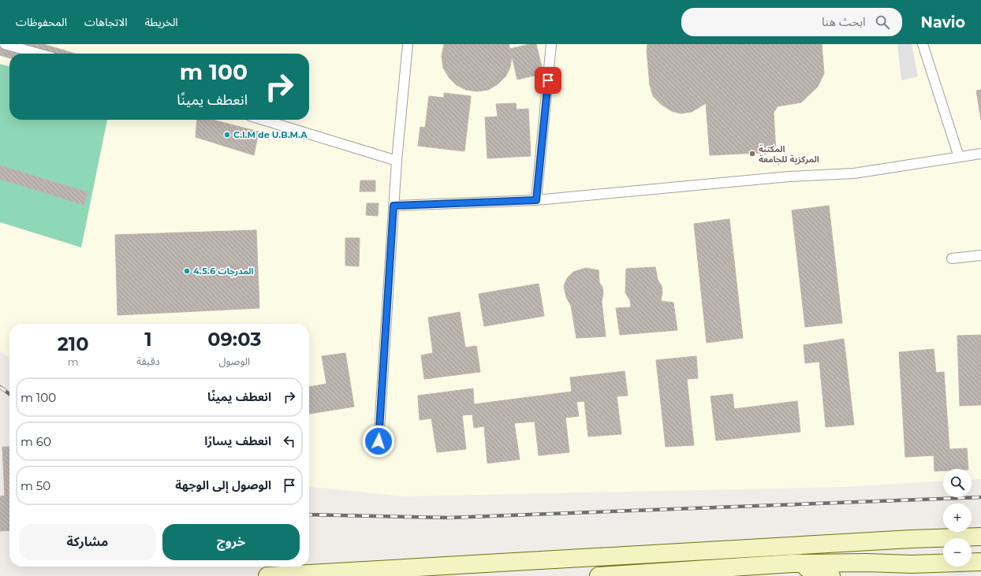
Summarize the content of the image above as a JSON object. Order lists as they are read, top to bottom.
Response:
{
  "places": ["C.I.M de U.B.M.A", "المكتبة المركزية للجامعة", "المدرجات 4،5،6"],
  "page": {
    "header": "Navio",
    "search": "ابحث هنا",
    "nav": ["الخريطة", "الاتجاهات", "المحفوظات"],
    "turn": ["100 m", "انعطف يمينًا"],
    "eta": [
      "09:03",
      "الوصول",
      "1",
      "دقيقة",
      "210",
      "m"
    ],
    "list": [
      {
        "name": "انعطف يمينًا",
        "value": "100 m"
      },
      {
        "name": "انعطف يسارًا",
        "value": "60 m"
      },
      {
        "name": "الوصول إلى الوجهة",
        "value": "50 m"
      }
    ],
    "map_buttons": ["+", "−"],
    "buttons": ["خروج", "مشاركة"]
  }
}
